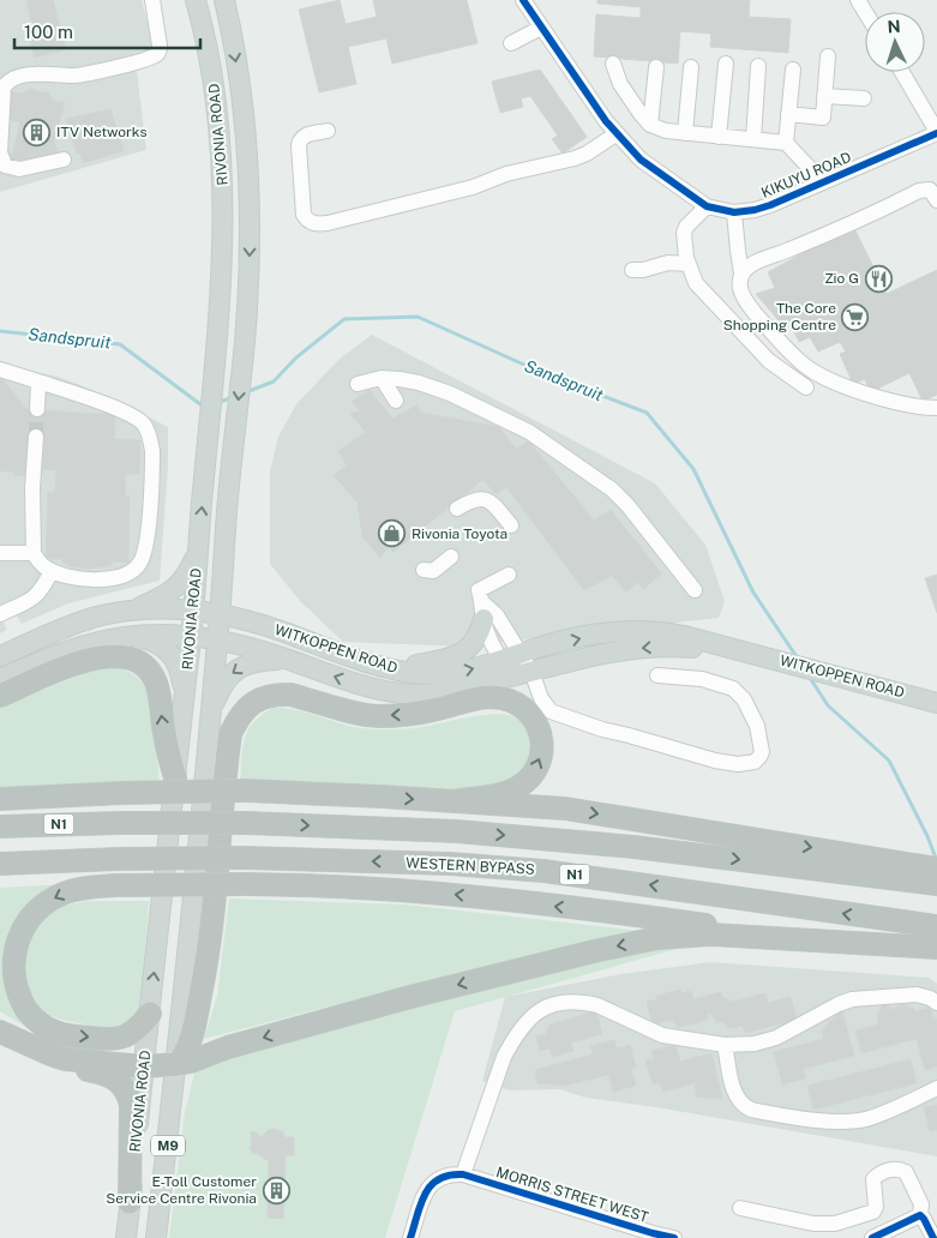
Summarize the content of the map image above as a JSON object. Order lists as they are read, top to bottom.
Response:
{
  "streets": {
    "highway": ["N1", "WESTERN BYPASS"],
    "main road": ["RIVONIA ROAD", "WITKOPPEN ROAD", "M9"],
    "street": ["KIKUYU ROAD", "MORRIS STREET WEST"]
  },
  "crossings": [
    ["RIVONIA ROAD", "WITKOPPEN ROAD"]
  ],
  "water": ["Sandspruit"],
  "places": {
    "building": ["ITV Networks", "E-Toll Customer Service Centre Rivonia"],
    "restaurant": ["Zio G"],
    "supermarket": ["The Core Shopping Centre"],
    "shop": ["Rivonia Toyota"]
  },
  "scale_bar": "100 m",
  "north": "top"
}
